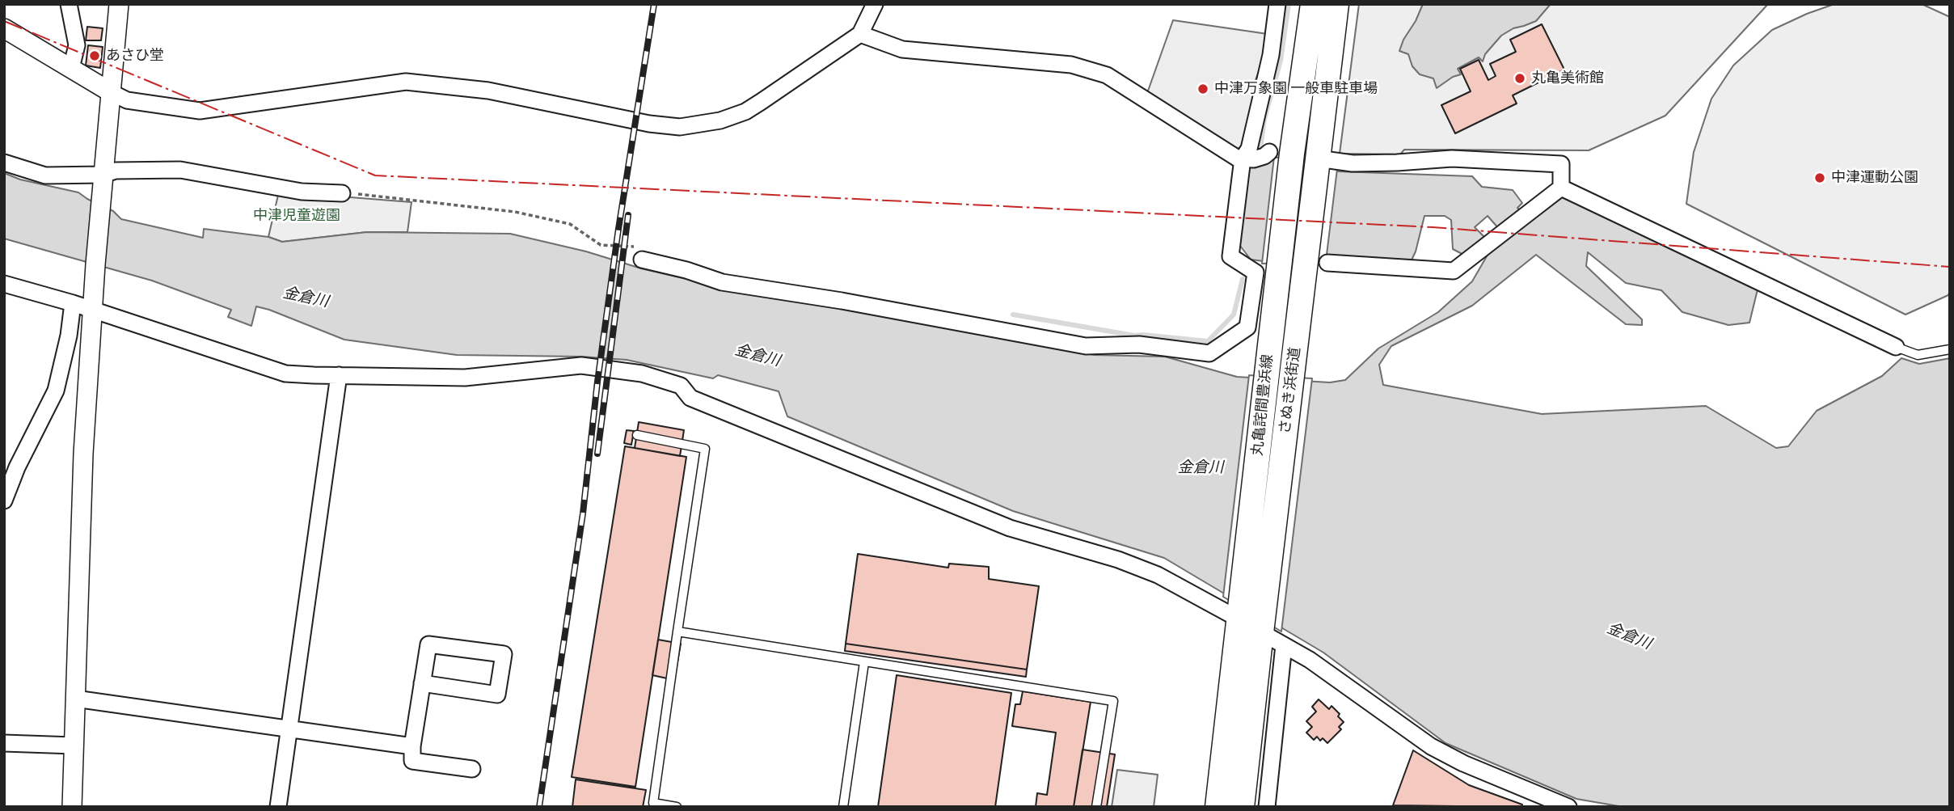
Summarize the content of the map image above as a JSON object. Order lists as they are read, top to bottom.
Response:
{
  "streets": {
    "main road": ["さぬき浜街道", "丸亀詫間豊浜線"]
  },
  "water": ["金倉川"],
  "parks": ["中津児童遊園"],
  "places": [
    "あさひ堂",
    "丸亀美術館",
    "中津万象園 一般車駐車場",
    "中津運動公園"
  ]
}
